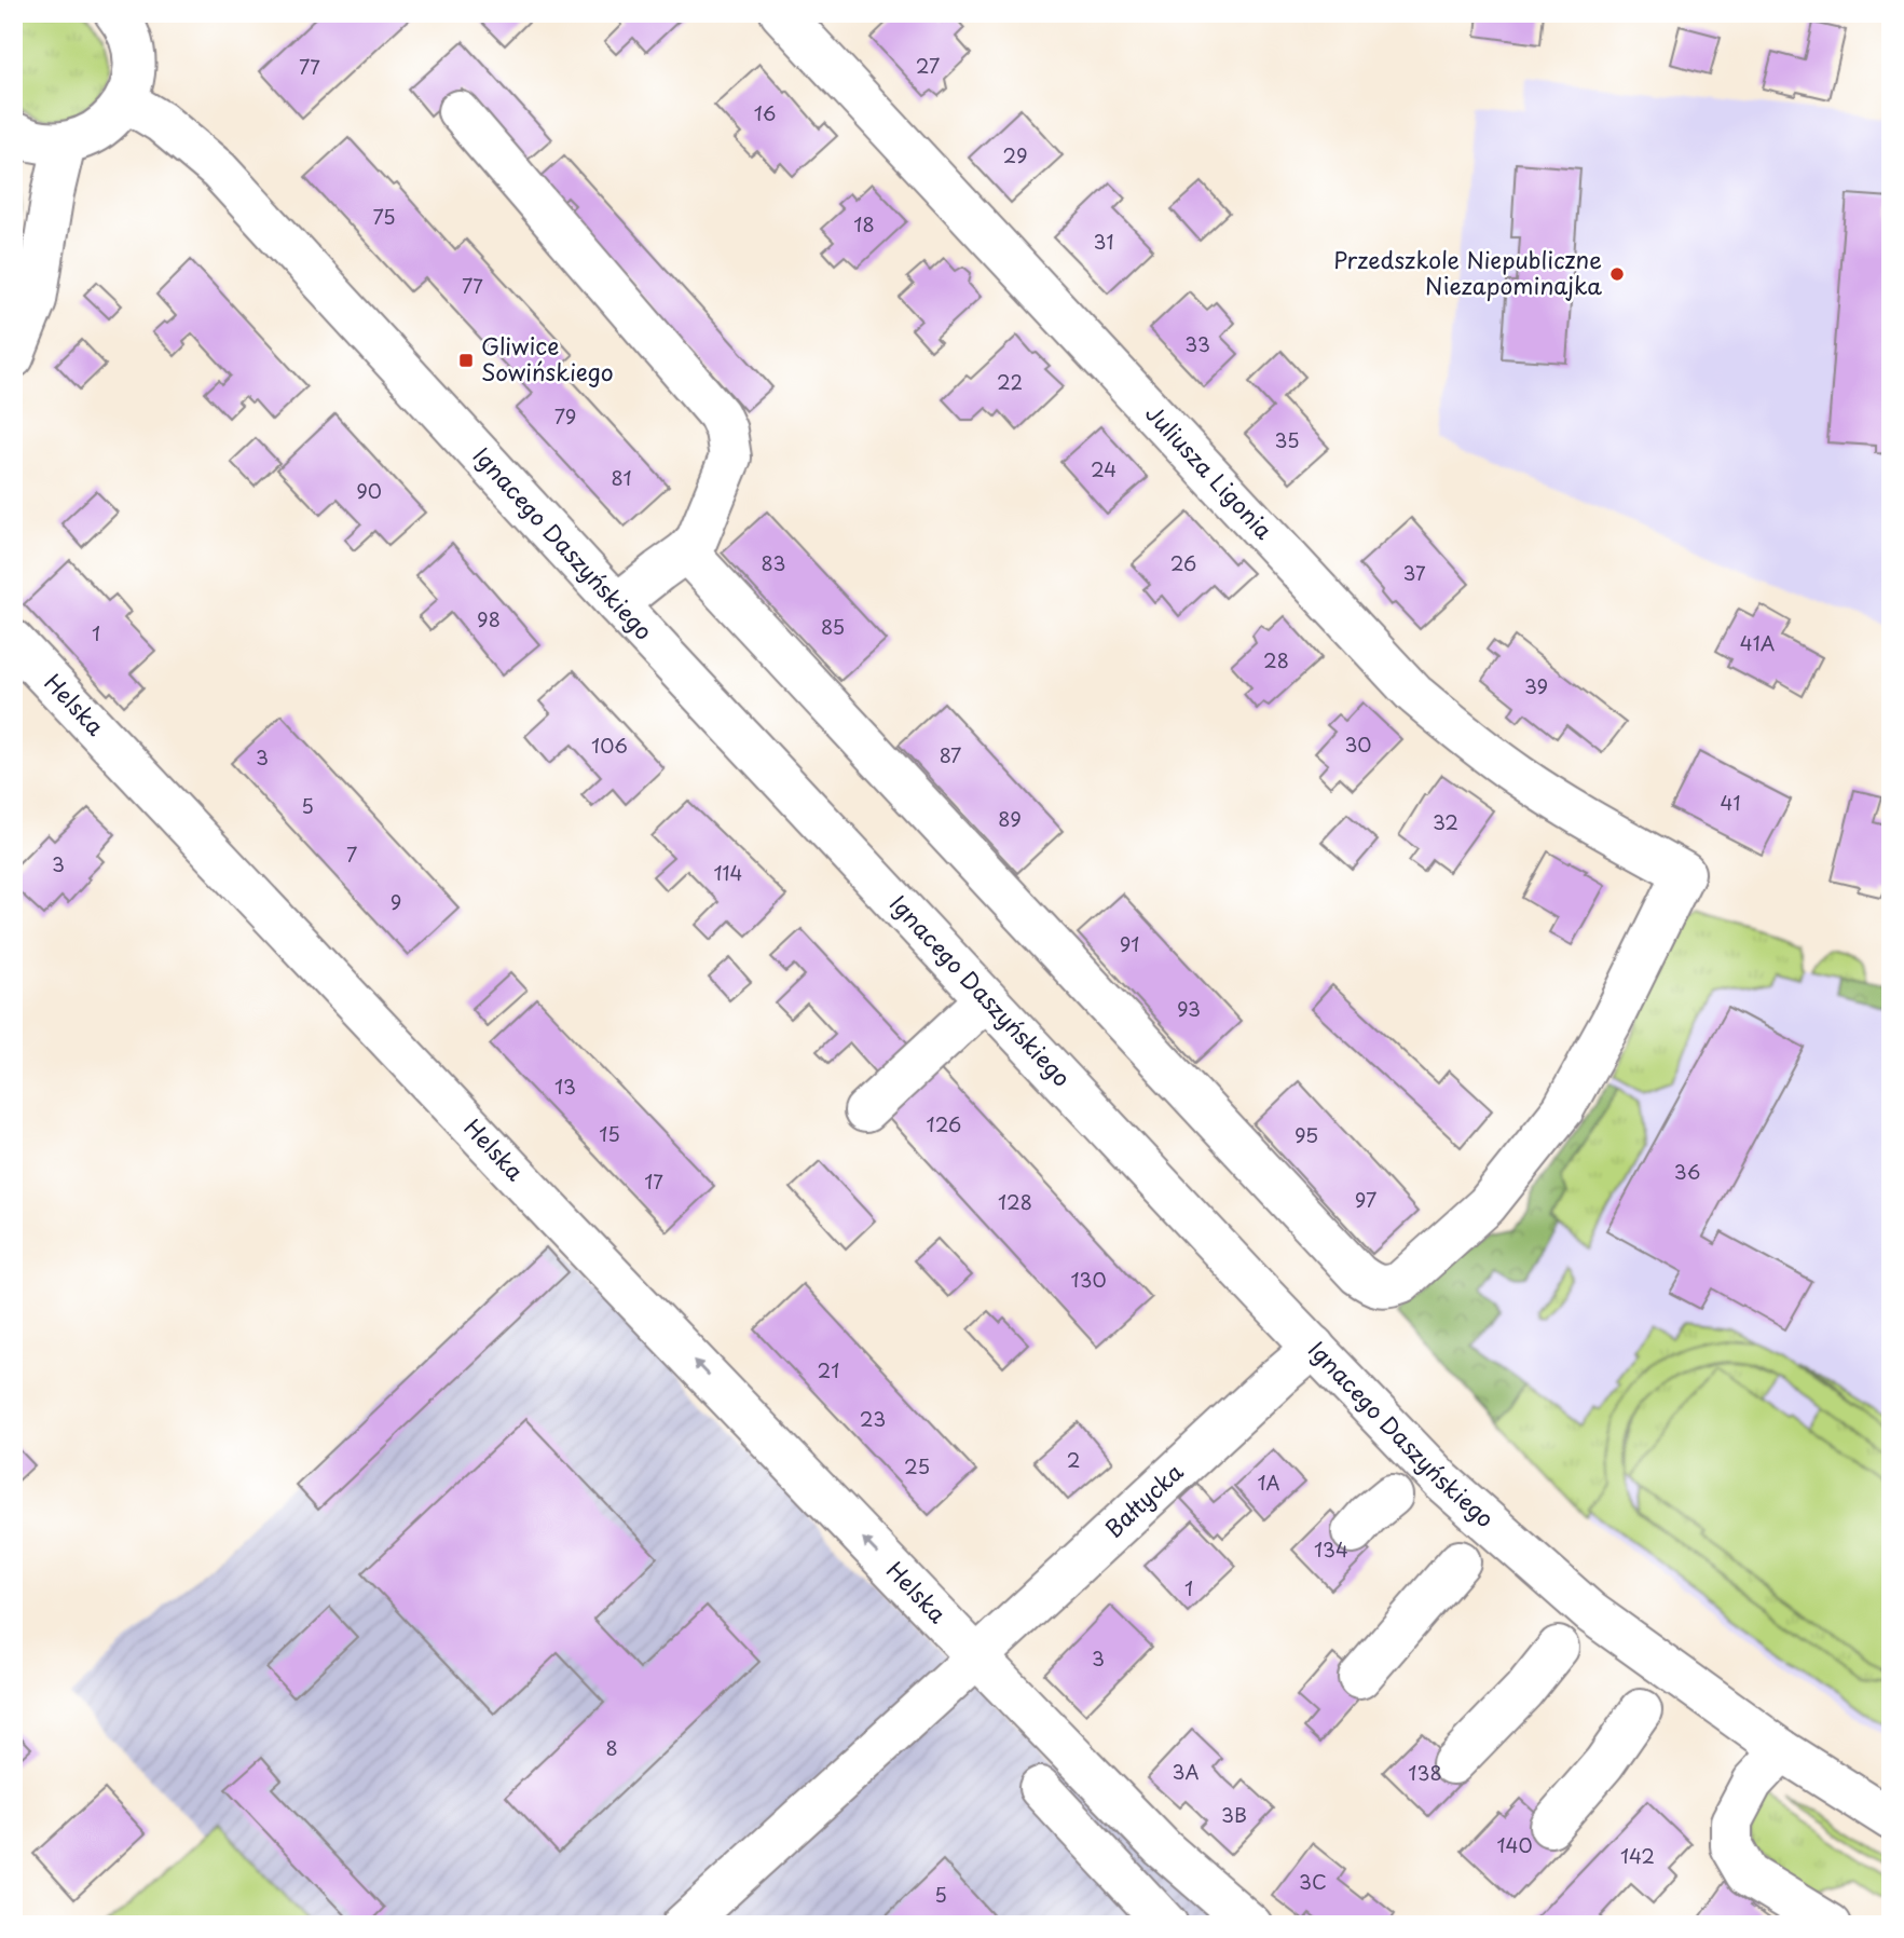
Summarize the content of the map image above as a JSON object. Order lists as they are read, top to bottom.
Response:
{
  "streets": {
    "street": [
      "Juliusza Ligonia",
      "Ignacego Daszyńskiego",
      "Helska",
      "Bałtycka"
    ]
  },
  "crossings": [
    ["Ignacego Daszyńskiego", "Bałtycka"],
    ["Helska", "Bałtycka"]
  ],
  "one_way": ["Helska"],
  "places": {
    "other": ["Przedszkole Niepubliczne Niezapominajka"],
    "transit": ["Gliwice Sowińskiego"]
  },
  "house_numbers": [
    "27",
    "77",
    "16",
    "29",
    "75",
    "18",
    "31",
    "77",
    "33",
    "22",
    "79",
    "35",
    "24",
    "81",
    "90",
    "83",
    "26",
    "37",
    "98",
    "85",
    "1",
    "41A",
    "28",
    "39",
    "30",
    "106",
    "87",
    "3",
    "41",
    "5",
    "89",
    "32",
    "7",
    "3",
    "114",
    "9",
    "91",
    "93",
    "13",
    "126",
    "15",
    "95",
    "36",
    "17",
    "97",
    "128",
    "130",
    "21",
    "23",
    "2",
    "25",
    "1A",
    "134",
    "1",
    "3",
    "8",
    "3A",
    "138",
    "3B",
    "140",
    "142",
    "3C",
    "5"
  ]
}
